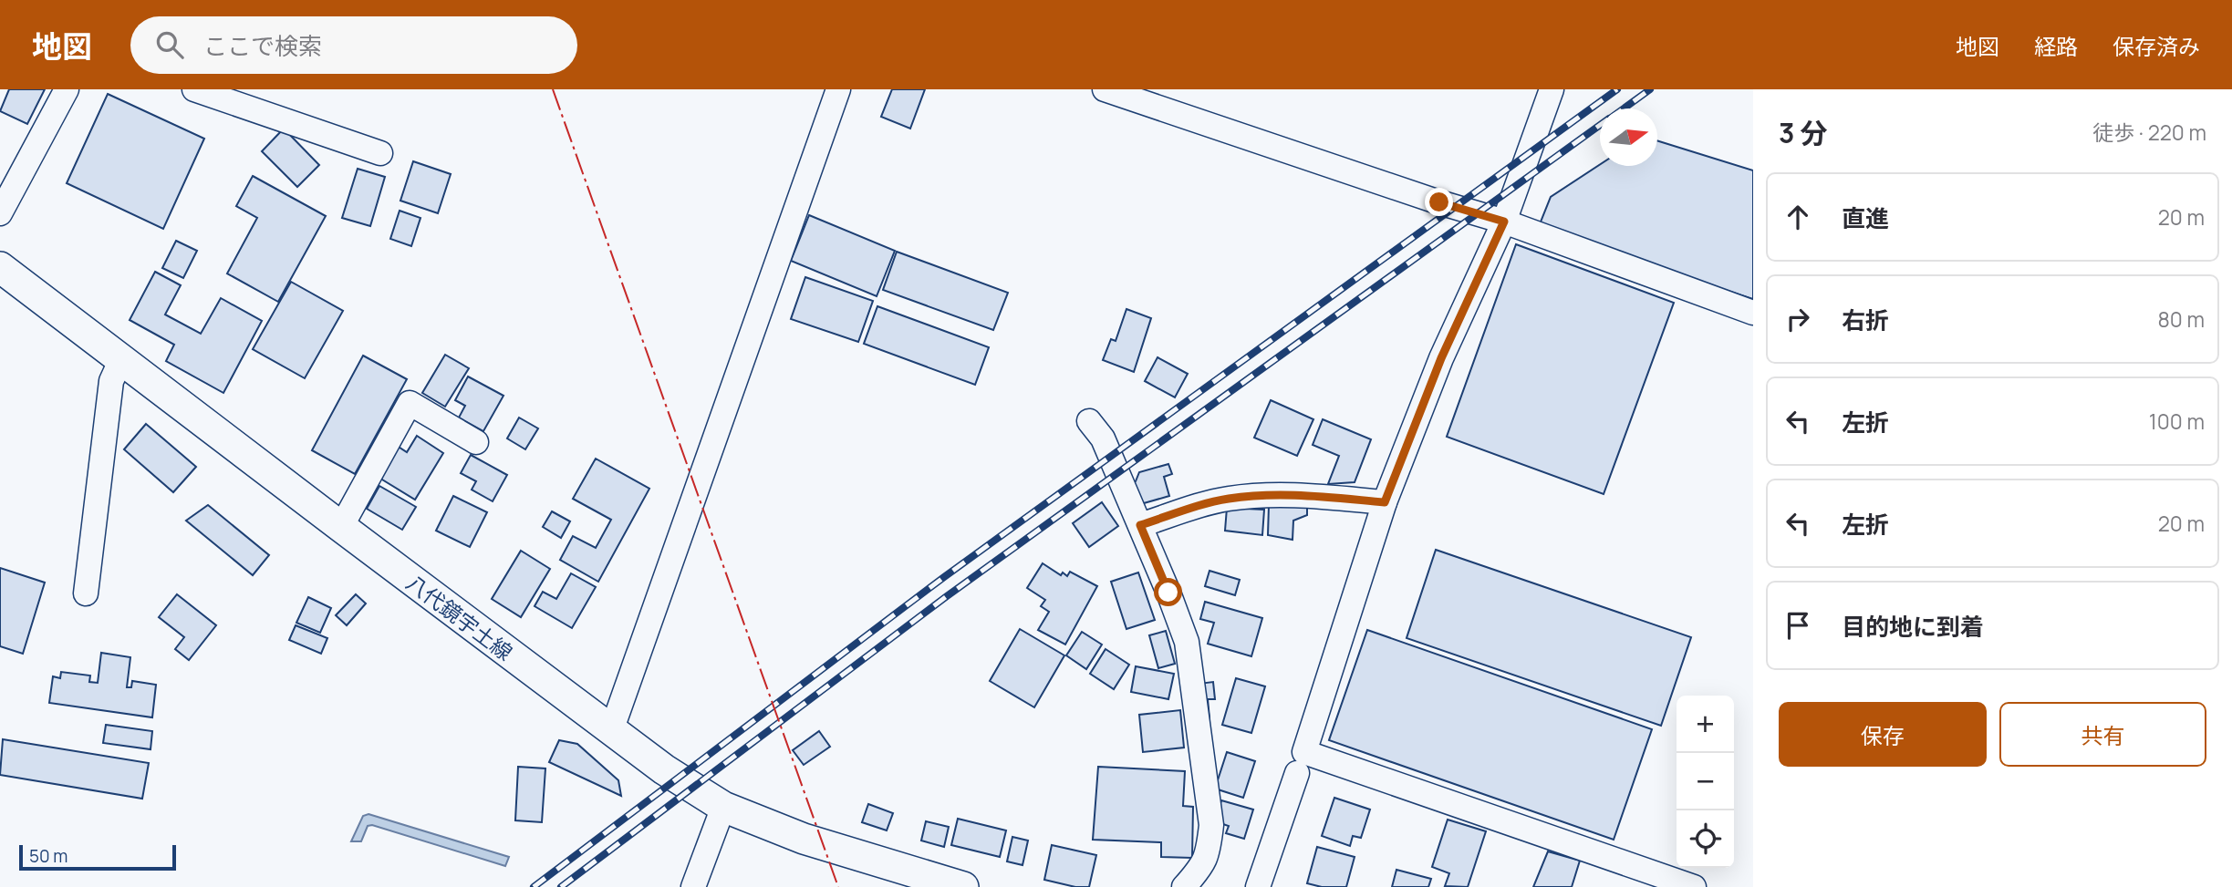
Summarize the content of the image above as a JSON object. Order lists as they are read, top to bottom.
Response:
{
  "streets": {
    "main road": ["八代鏡宇土線"]
  },
  "scale_bar": "50 m",
  "north": "right",
  "page": {
    "header": "地図",
    "search": "ここで検索",
    "nav": ["地図", "経路", "保存済み"],
    "heading": ["3 分", "徒歩 · 220 m"],
    "list": [
      ["直進", "20 m"],
      ["右折", "80 m"],
      ["左折", "100 m"],
      ["左折", "20 m"],
      "目的地に到着"
    ],
    "buttons": ["保存", "共有"],
    "map_buttons": ["+", "−"],
    "scale": "50 m"
  }
}
